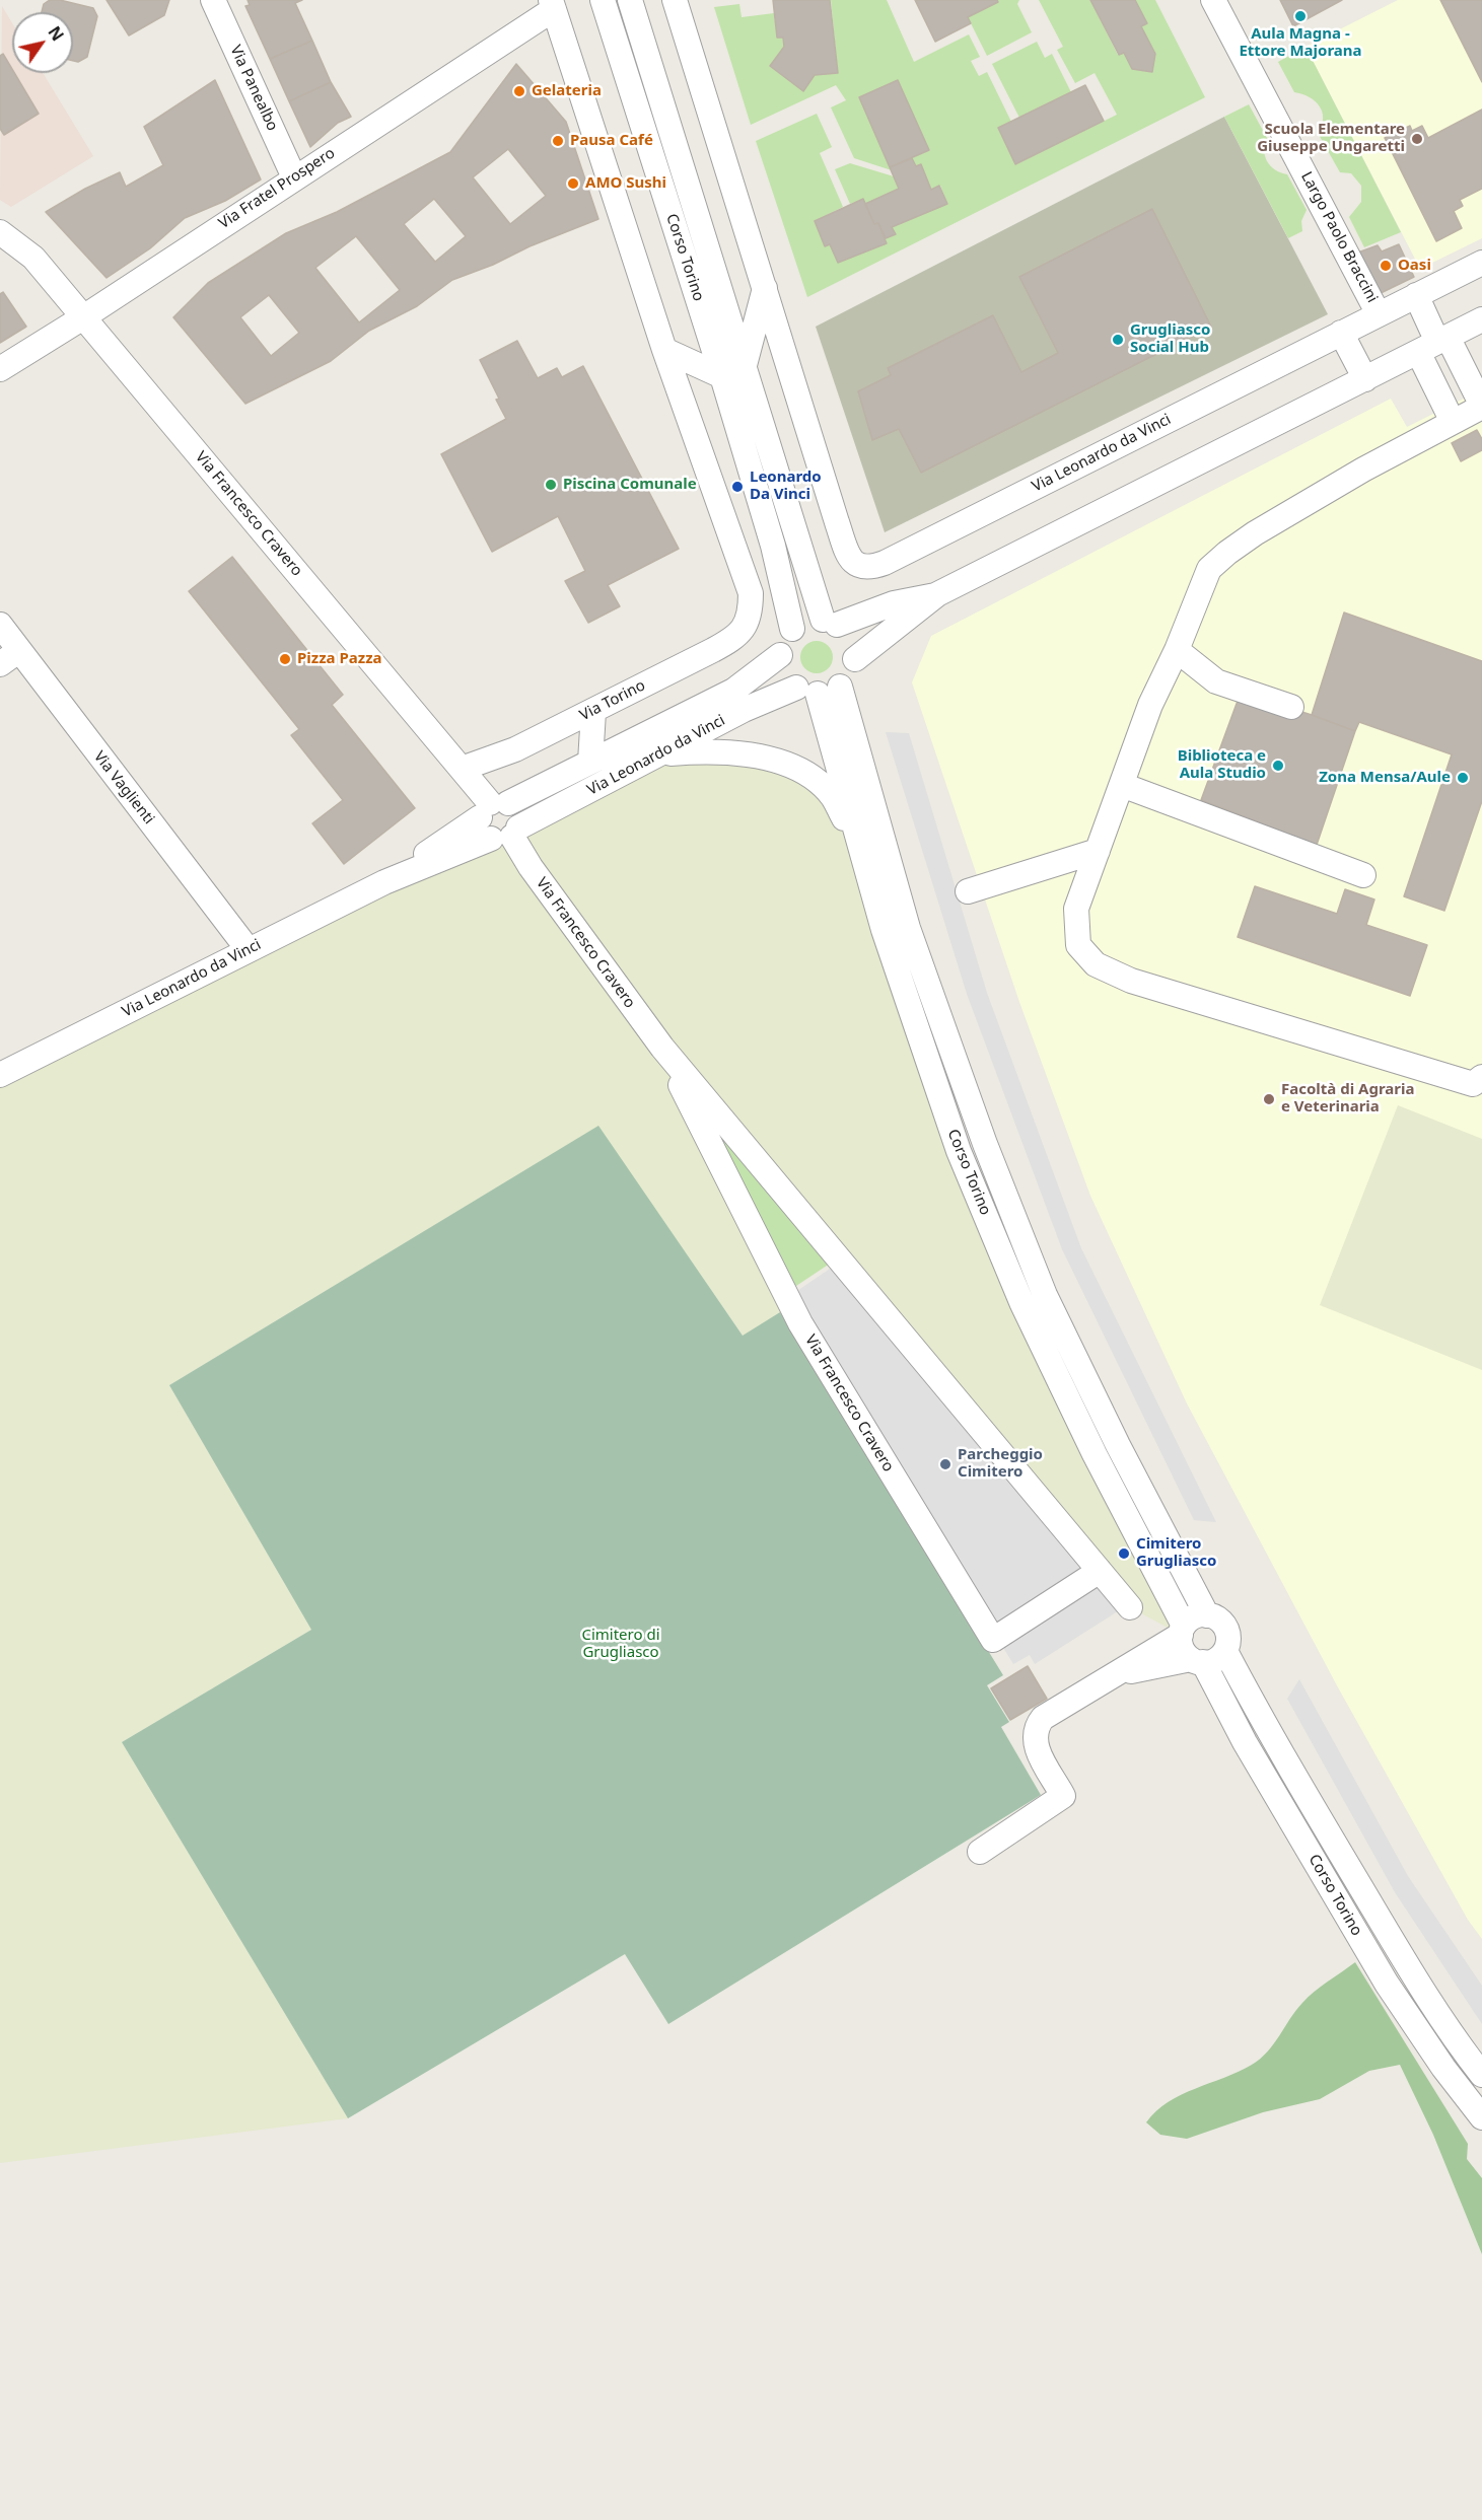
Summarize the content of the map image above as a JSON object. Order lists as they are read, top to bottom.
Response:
{
  "streets": {
    "street": [
      "Via Panealbo",
      "Via Fratel Prospero",
      "Largo Paolo Braccini",
      "Corso Torino",
      "Via Leonardo da Vinci",
      "Via Francesco Cravero",
      "Via Torino",
      "Via Vaglienti"
    ]
  },
  "crossings": [
    ["Via Panealbo", "Via Fratel Prospero"],
    ["Via Fratel Prospero", "Via Francesco Cravero"],
    ["Largo Paolo Braccini", "Via Leonardo da Vinci"],
    ["Corso Torino", "Via Leonardo da Vinci"],
    ["Via Leonardo da Vinci", "Via Francesco Cravero"],
    ["Via Leonardo da Vinci", "Via Torino"],
    ["Via Leonardo da Vinci", "Via Vaglienti"],
    ["Via Francesco Cravero", "Via Torino"]
  ],
  "parks": ["Cimitero di Grugliasco"],
  "places": [
    "Aula Magna - Ettore Majorana",
    "Gelateria",
    "Scuola Elementare Giuseppe Ungaretti",
    "Pausa Café",
    "AMO Sushi",
    "Oasi",
    "Grugliasco Social Hub",
    "Piscina Comunale",
    "Leonardo Da Vinci",
    "Pizza Pazza",
    "Biblioteca e Aula Studio",
    "Zona Mensa/Aule",
    "Facoltà di Agraria e Veterinaria",
    "Parcheggio Cimitero",
    "Cimitero Grugliasco"
  ],
  "north": "top right"
}
